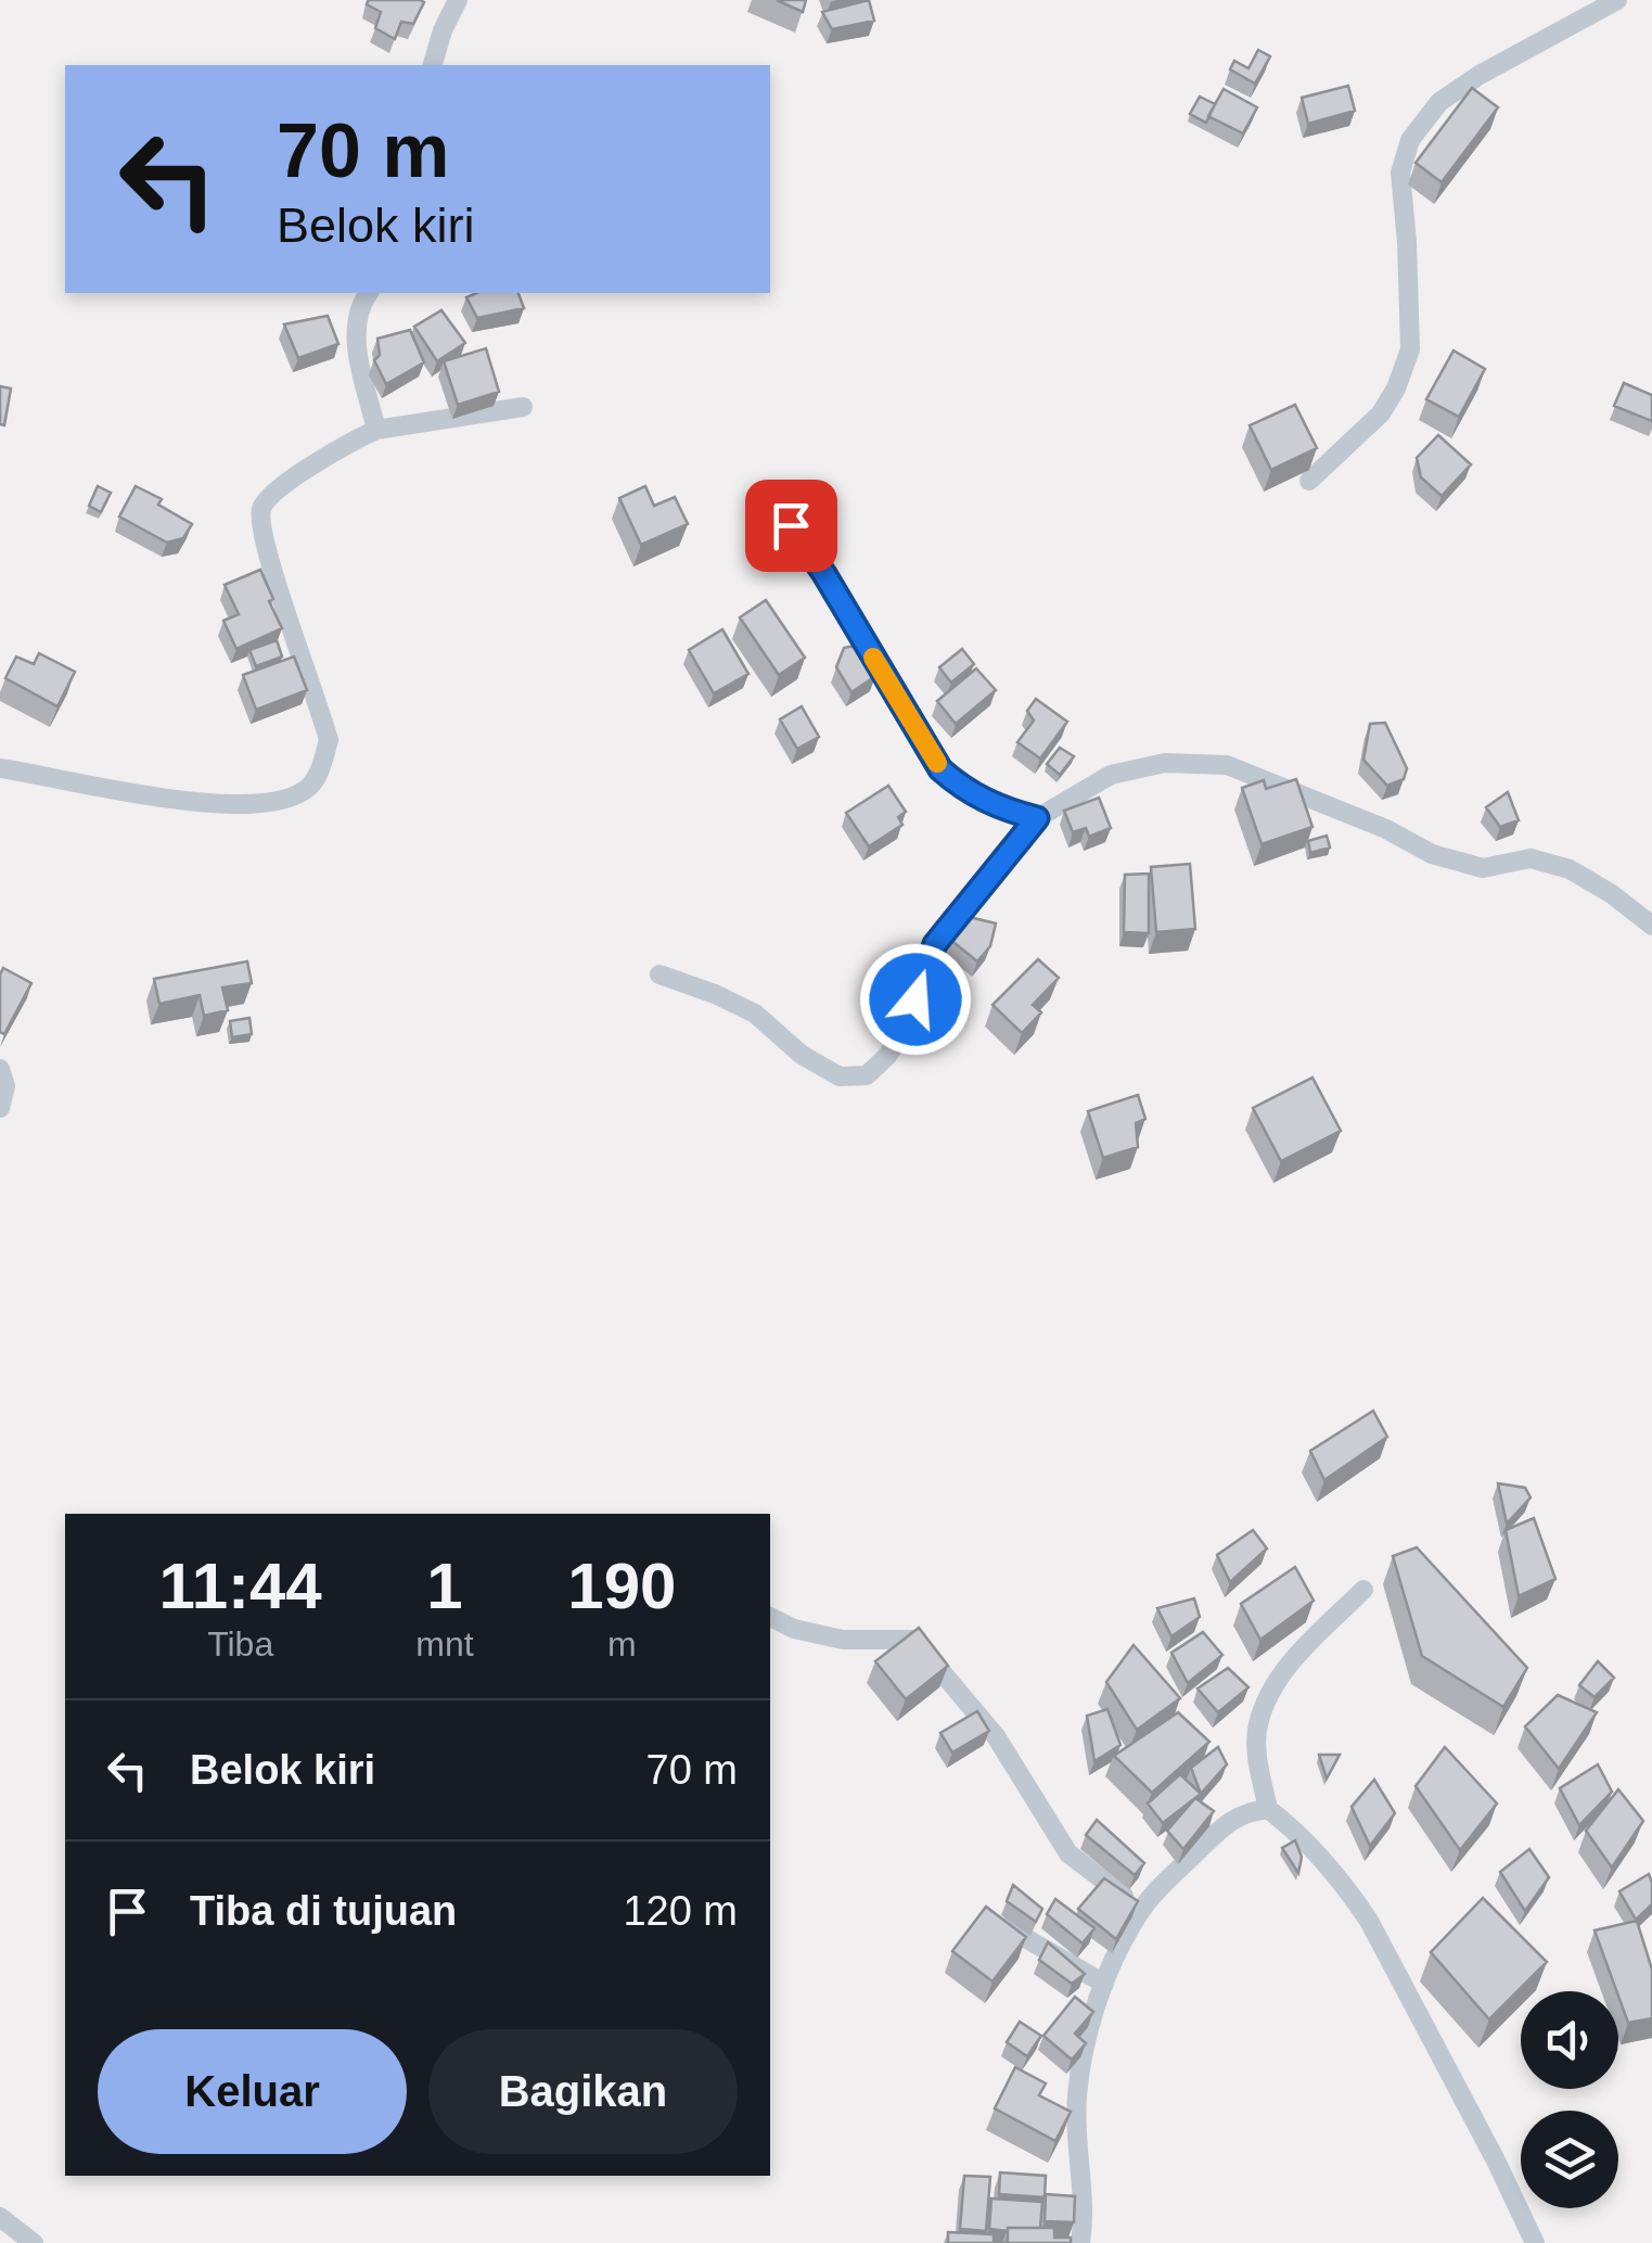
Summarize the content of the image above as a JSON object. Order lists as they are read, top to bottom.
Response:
{
  "page": {
    "turn": ["70 m", "Belok kiri"],
    "eta": [
      "11:44",
      "Tiba",
      "1",
      "mnt",
      "190",
      "m"
    ],
    "list": [
      {
        "name": "Belok kiri",
        "value": "70 m"
      },
      {
        "name": "Tiba di tujuan",
        "value": "120 m"
      }
    ],
    "buttons": ["Keluar", "Bagikan"]
  }
}
